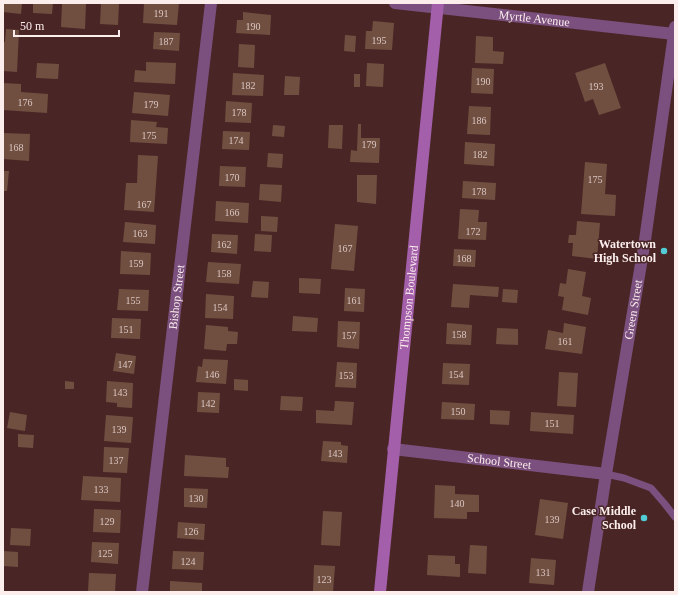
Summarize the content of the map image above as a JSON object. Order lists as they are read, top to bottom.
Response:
{
  "streets": {
    "street": [
      "Myrtle Avenue",
      "Thompson Boulevard",
      "Bishop Street",
      "Green Street",
      "School Street"
    ]
  },
  "crossings": [
    ["Myrtle Avenue", "Thompson Boulevard"],
    ["Myrtle Avenue", "Green Street"],
    ["Thompson Boulevard", "School Street"],
    ["Green Street", "School Street"]
  ],
  "places": ["Watertown High School", "Case Middle School"],
  "house_numbers": [
    "191",
    "190",
    "195",
    "187",
    "190",
    "182",
    "193",
    "176",
    "179",
    "178",
    "186",
    "175",
    "174",
    "179",
    "168",
    "182",
    "170",
    "175",
    "178",
    "167",
    "166",
    "172",
    "163",
    "162",
    "167",
    "168",
    "159",
    "158",
    "155",
    "161",
    "154",
    "151",
    "158",
    "157",
    "161",
    "147",
    "146",
    "154",
    "153",
    "143",
    "142",
    "150",
    "151",
    "139",
    "143",
    "137",
    "133",
    "130",
    "140",
    "139",
    "129",
    "126",
    "125",
    "124",
    "131",
    "123"
  ],
  "scale_bar": "50 m"
}
